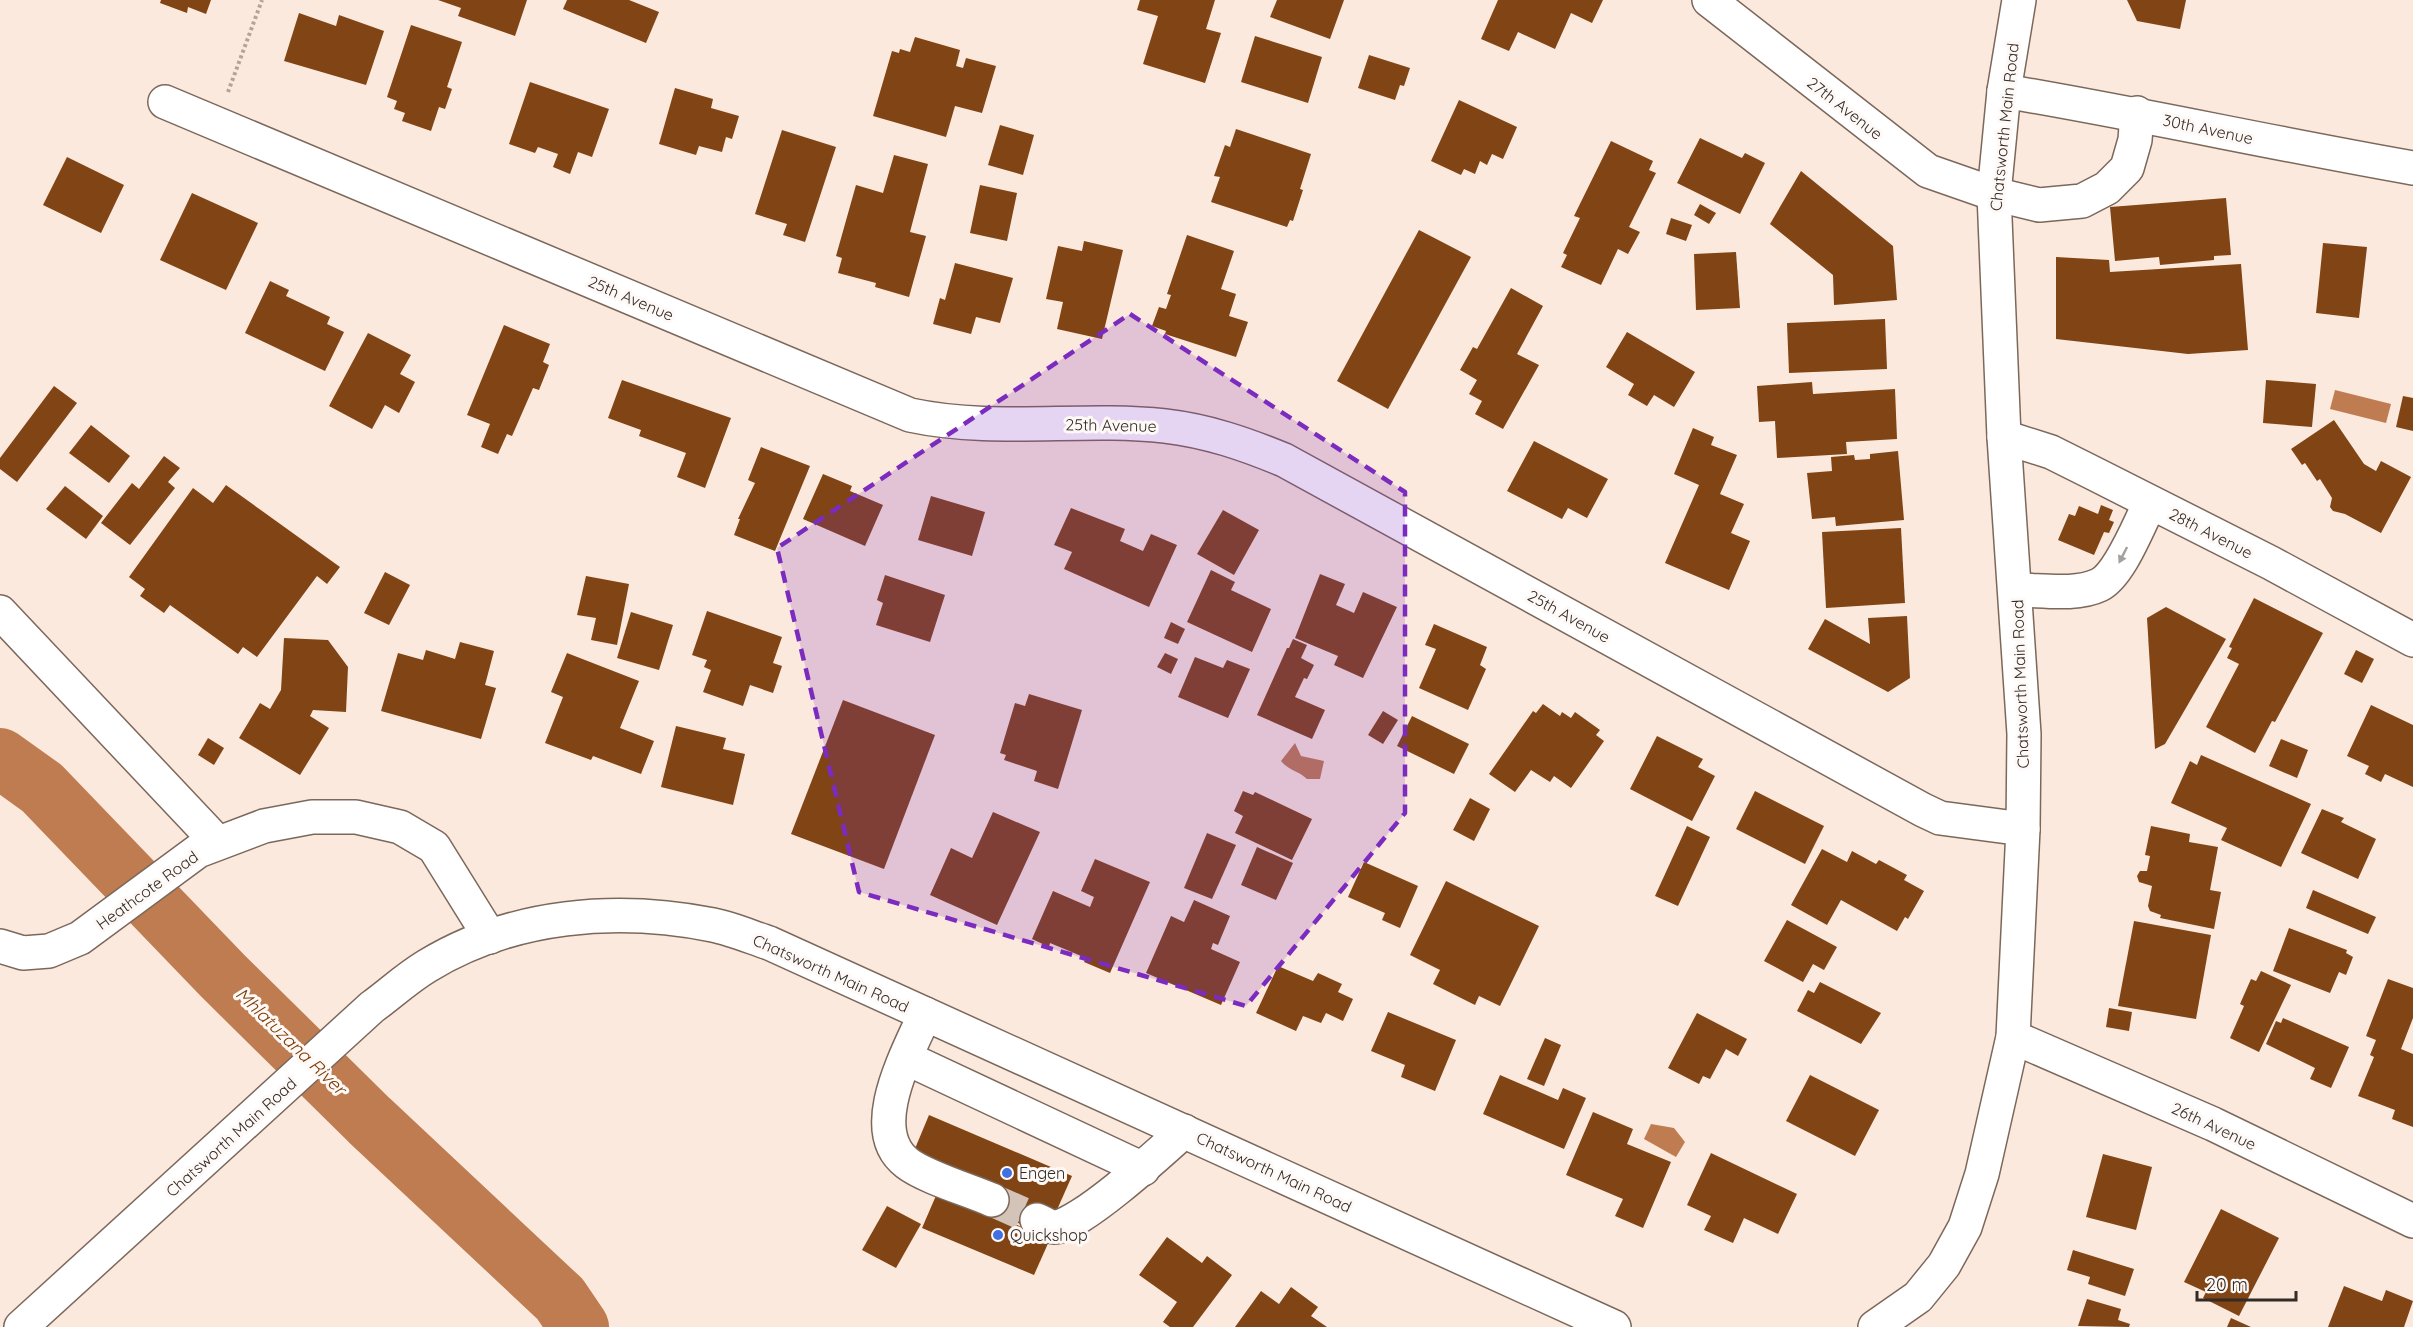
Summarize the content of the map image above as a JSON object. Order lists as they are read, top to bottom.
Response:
{
  "streets": {
    "street": [
      "27th Avenue",
      "Chatsworth Main Road",
      "30th Avenue",
      "25th Avenue",
      "28th Avenue",
      "Heathcote Road",
      "26th Avenue"
    ]
  },
  "crossings": [
    ["27th Avenue", "Chatsworth Main Road"],
    ["27th Avenue", "30th Avenue"],
    ["Chatsworth Main Road", "30th Avenue"],
    ["Chatsworth Main Road", "25th Avenue"],
    ["Chatsworth Main Road", "28th Avenue"],
    ["Chatsworth Main Road", "Heathcote Road"],
    ["Chatsworth Main Road", "26th Avenue"]
  ],
  "water": ["Mhlatuzana River"],
  "places": ["Engen", "Quickshop"],
  "scale_bar": "20 m"
}
